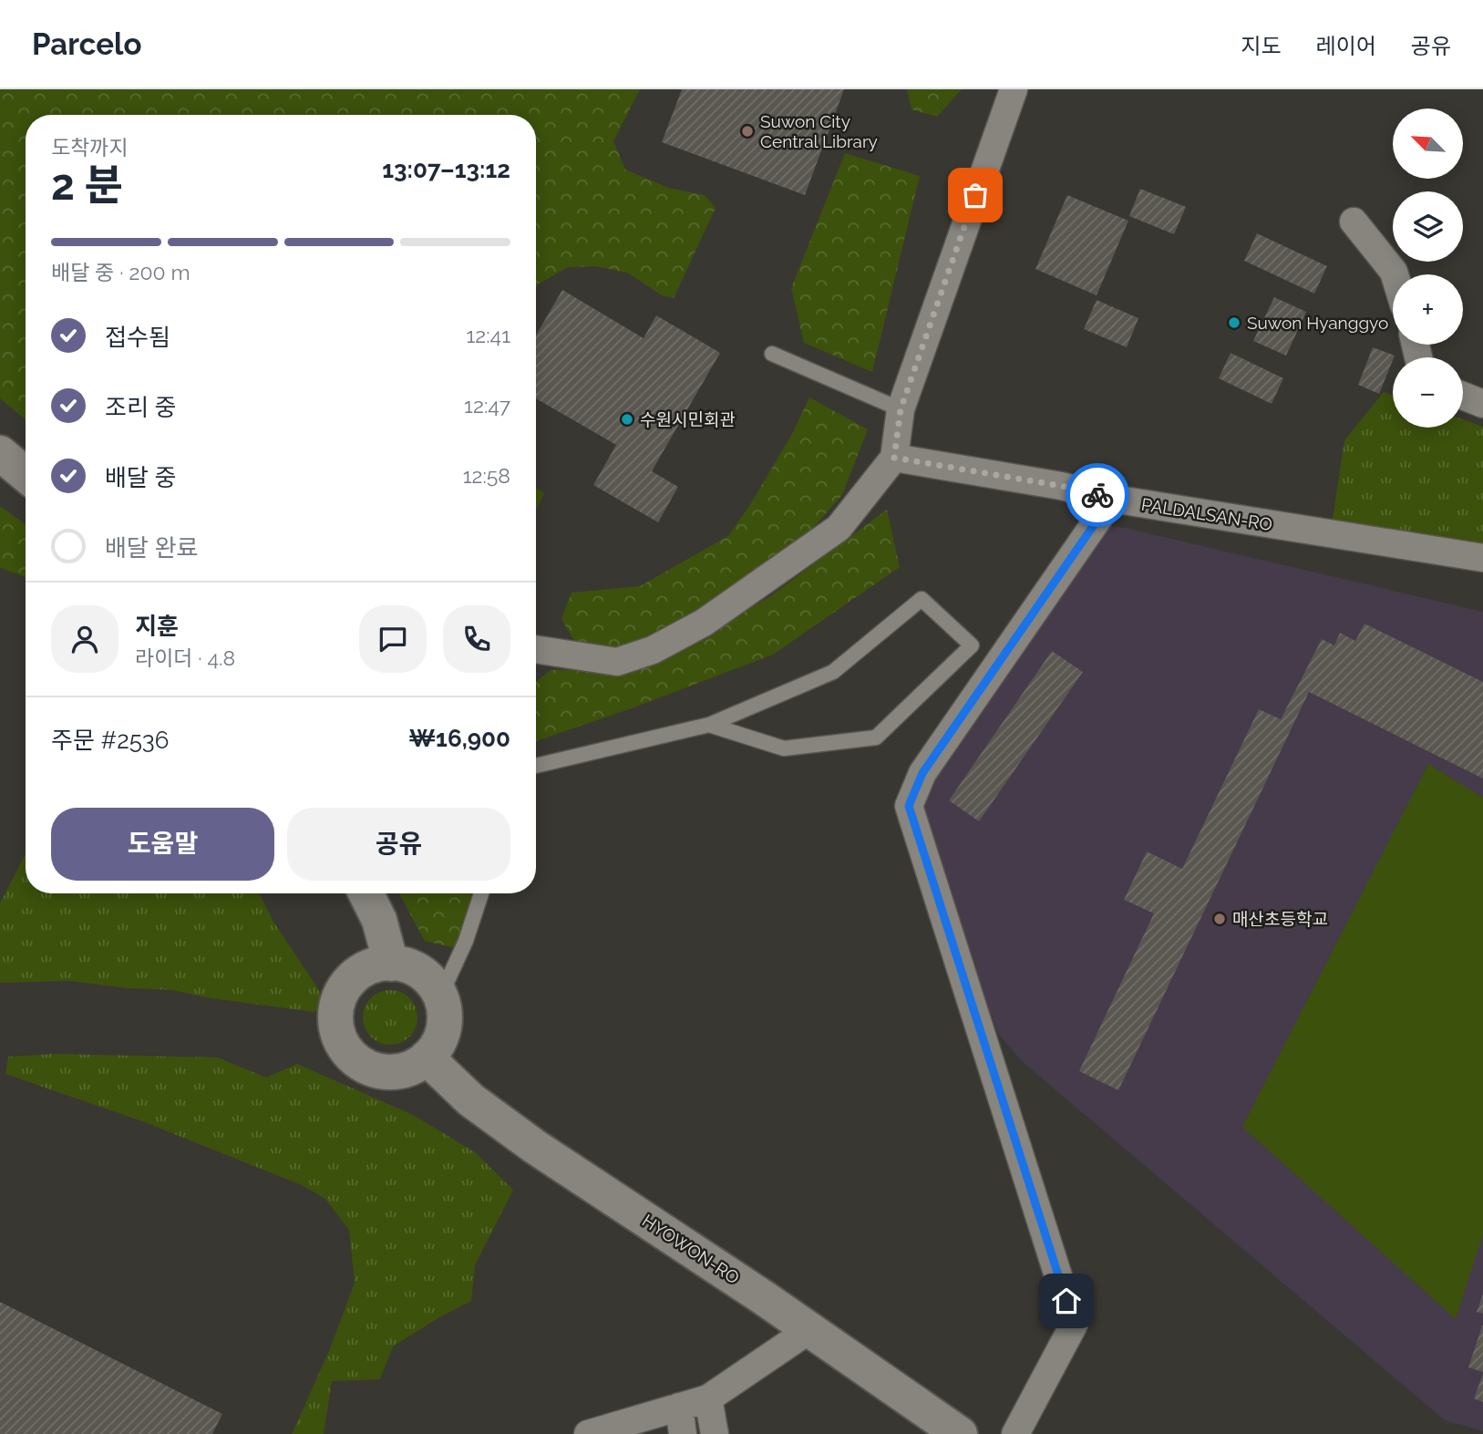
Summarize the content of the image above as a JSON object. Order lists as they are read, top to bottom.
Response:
{
  "streets": {
    "street": ["PALDALSAN-RO", "HYOWON-RO"]
  },
  "places": [
    "Suwon City Central Library",
    "Suwon Hyanggyo",
    "수원시민회관",
    "매산초등학교"
  ],
  "north": "top left",
  "page": {
    "header": "Parcelo",
    "nav": ["지도", "레이어", "공유"],
    "map_buttons": ["+", "−"],
    "heading": ["2 분", "도착까지", "13:07–13:12"],
    "panel": [
      "지훈",
      "라이더 · 4.8",
      "주문 #2536",
      "₩16,900"
    ],
    "bar": "배달 중 · 200 m",
    "list": [
      ["접수됨", "12:41"],
      ["조리 중", "12:47"],
      ["배달 중", "12:58"],
      "배달 완료"
    ],
    "buttons": ["도움말", "공유"]
  }
}
